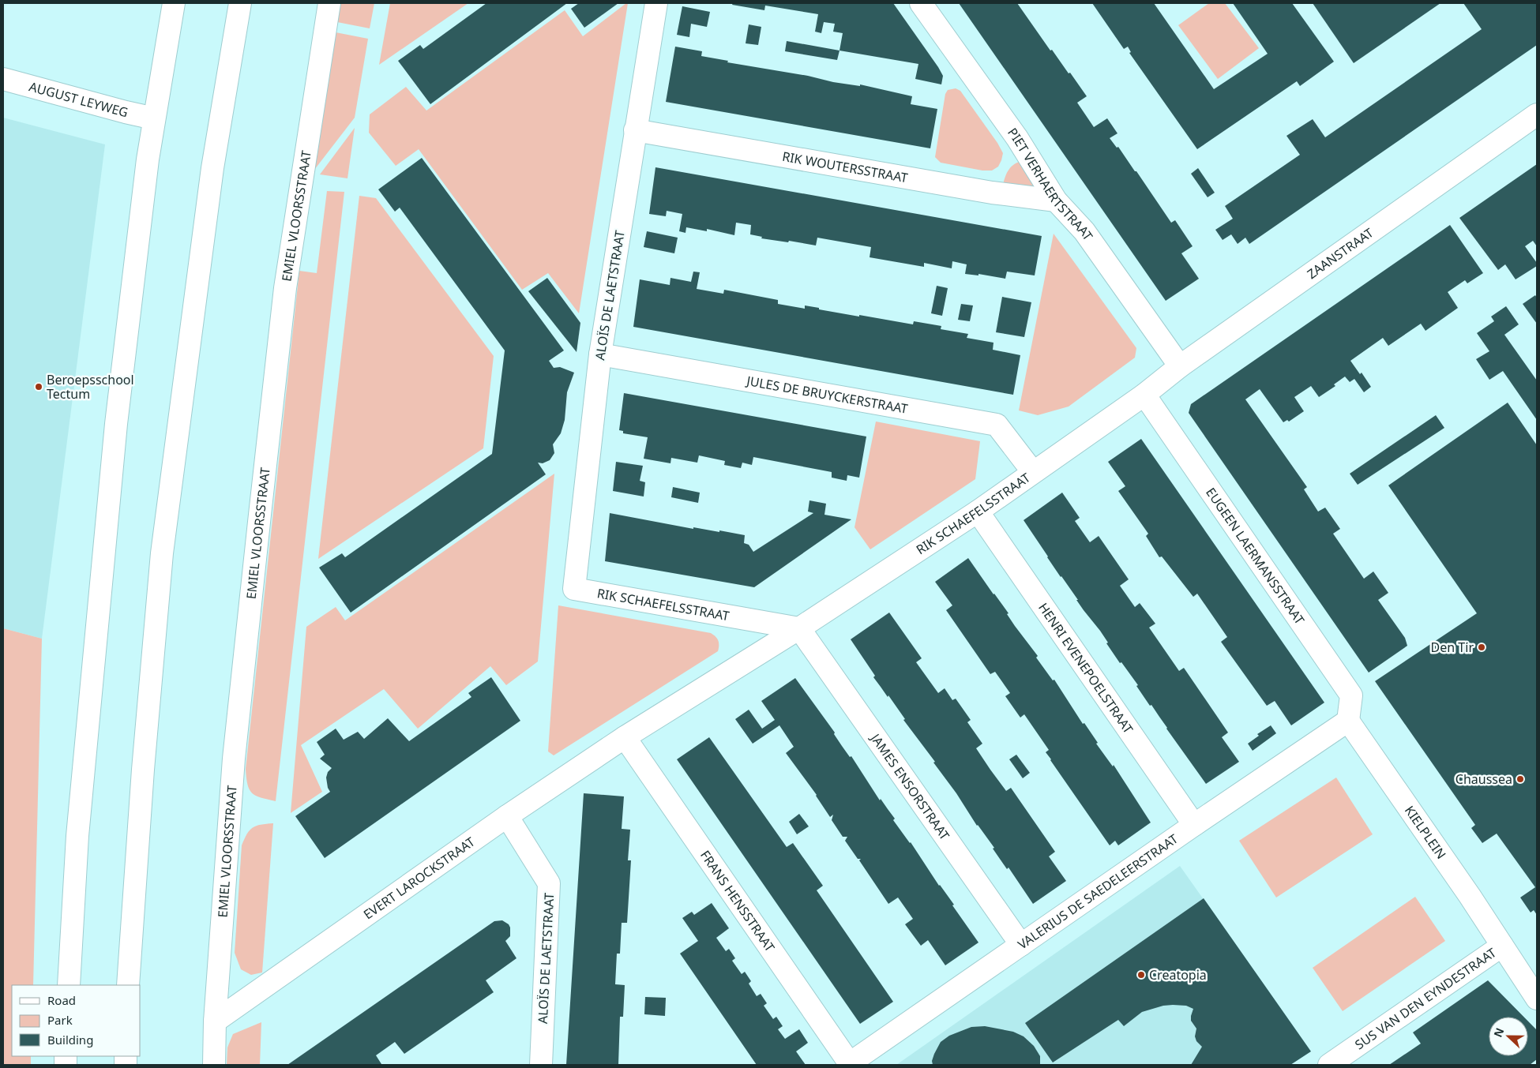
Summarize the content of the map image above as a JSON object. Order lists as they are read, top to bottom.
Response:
{
  "streets": {
    "street": [
      "AUGUST LEYWEG",
      "RIK WOUTERSSTRAAT",
      "PIET VERHAERTSTRAAT",
      "EMIEL VLOORSSTRAAT",
      "ZAANSTRAAT",
      "ALOÏS DE LAETSTRAAT",
      "JULES DE BRUYCKERSTRAAT",
      "RIK SCHAEFELSSTRAAT",
      "EUGEEN LAERMANSSTRAAT",
      "HENRI EVENEPOELSTRAAT",
      "JAMES ENSORSTRAAT",
      "KIELPLEIN",
      "EVERT LAROCKSTRAAT",
      "VALERIUS DE SAEDELEERSTRAAT",
      "FRANS HENSSTRAAT",
      "SUS VAN DEN EYNDESTRAAT"
    ]
  },
  "crossings": [
    ["RIK WOUTERSSTRAAT", "PIET VERHAERTSTRAAT"],
    ["RIK WOUTERSSTRAAT", "ALOÏS DE LAETSTRAAT"],
    ["PIET VERHAERTSTRAAT", "ZAANSTRAAT"],
    ["EMIEL VLOORSSTRAAT", "EVERT LAROCKSTRAAT"],
    ["ZAANSTRAAT", "RIK SCHAEFELSSTRAAT"],
    ["ZAANSTRAAT", "EUGEEN LAERMANSSTRAAT"],
    ["ALOÏS DE LAETSTRAAT", "JULES DE BRUYCKERSTRAAT"],
    ["ALOÏS DE LAETSTRAAT", "RIK SCHAEFELSSTRAAT"],
    ["ALOÏS DE LAETSTRAAT", "EVERT LAROCKSTRAAT"],
    ["JULES DE BRUYCKERSTRAAT", "RIK SCHAEFELSSTRAAT"],
    ["RIK SCHAEFELSSTRAAT", "EUGEEN LAERMANSSTRAAT"],
    ["RIK SCHAEFELSSTRAAT", "HENRI EVENEPOELSTRAAT"],
    ["RIK SCHAEFELSSTRAAT", "JAMES ENSORSTRAAT"],
    ["RIK SCHAEFELSSTRAAT", "EVERT LAROCKSTRAAT"],
    ["RIK SCHAEFELSSTRAAT", "FRANS HENSSTRAAT"],
    ["EUGEEN LAERMANSSTRAAT", "KIELPLEIN"],
    ["EUGEEN LAERMANSSTRAAT", "VALERIUS DE SAEDELEERSTRAAT"],
    ["HENRI EVENEPOELSTRAAT", "VALERIUS DE SAEDELEERSTRAAT"],
    ["JAMES ENSORSTRAAT", "VALERIUS DE SAEDELEERSTRAAT"],
    ["KIELPLEIN", "VALERIUS DE SAEDELEERSTRAAT"],
    ["KIELPLEIN", "SUS VAN DEN EYNDESTRAAT"],
    ["EVERT LAROCKSTRAAT", "FRANS HENSSTRAAT"],
    ["VALERIUS DE SAEDELEERSTRAAT", "FRANS HENSSTRAAT"]
  ],
  "places": [
    "Beroepsschool Tectum",
    "Den Tir",
    "Chaussea",
    "Creatopia"
  ],
  "legend": ["Road", "Park", "Building"],
  "north": "left"
}
